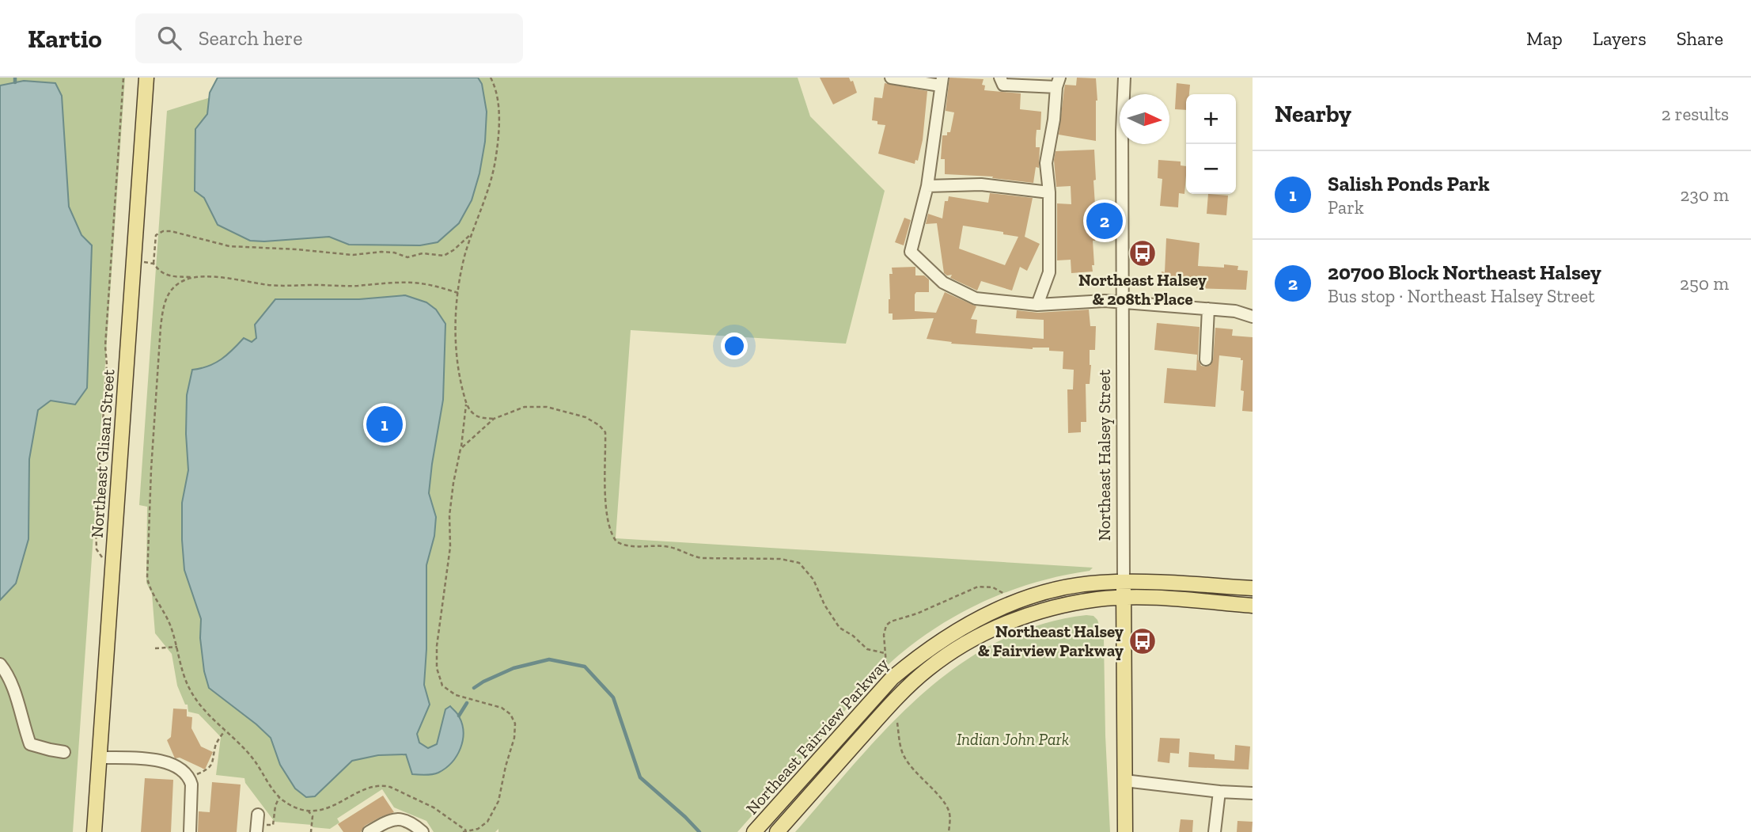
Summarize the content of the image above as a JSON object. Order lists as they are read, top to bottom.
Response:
{
  "streets": {
    "main road": ["Northeast Glisan Street", "Northeast Halsey Street", "Northeast Fairview Parkway"]
  },
  "crossings": [
    ["Northeast Halsey Street", "Northeast Fairview Parkway"]
  ],
  "parks": ["Indian John Park"],
  "places": {
    "bus stop": ["Northeast Halsey & 208th Place", "Northeast Halsey & Fairview Parkway"]
  },
  "north": "right",
  "page": {
    "header": "Kartio",
    "search": "Search here",
    "nav": ["Map", "Layers", "Share"],
    "heading": ["Nearby", "2 results"],
    "map_buttons": ["+", "−"],
    "list": [
      {
        "mark": "1",
        "name": "Salish Ponds Park",
        "note": "Park",
        "value": "230 m"
      },
      {
        "mark": "2",
        "name": "20700 Block Northeast Halsey",
        "note": "Bus stop · Northeast Halsey Street",
        "value": "250 m"
      }
    ],
    "pins": ["2", "1"]
  }
}
